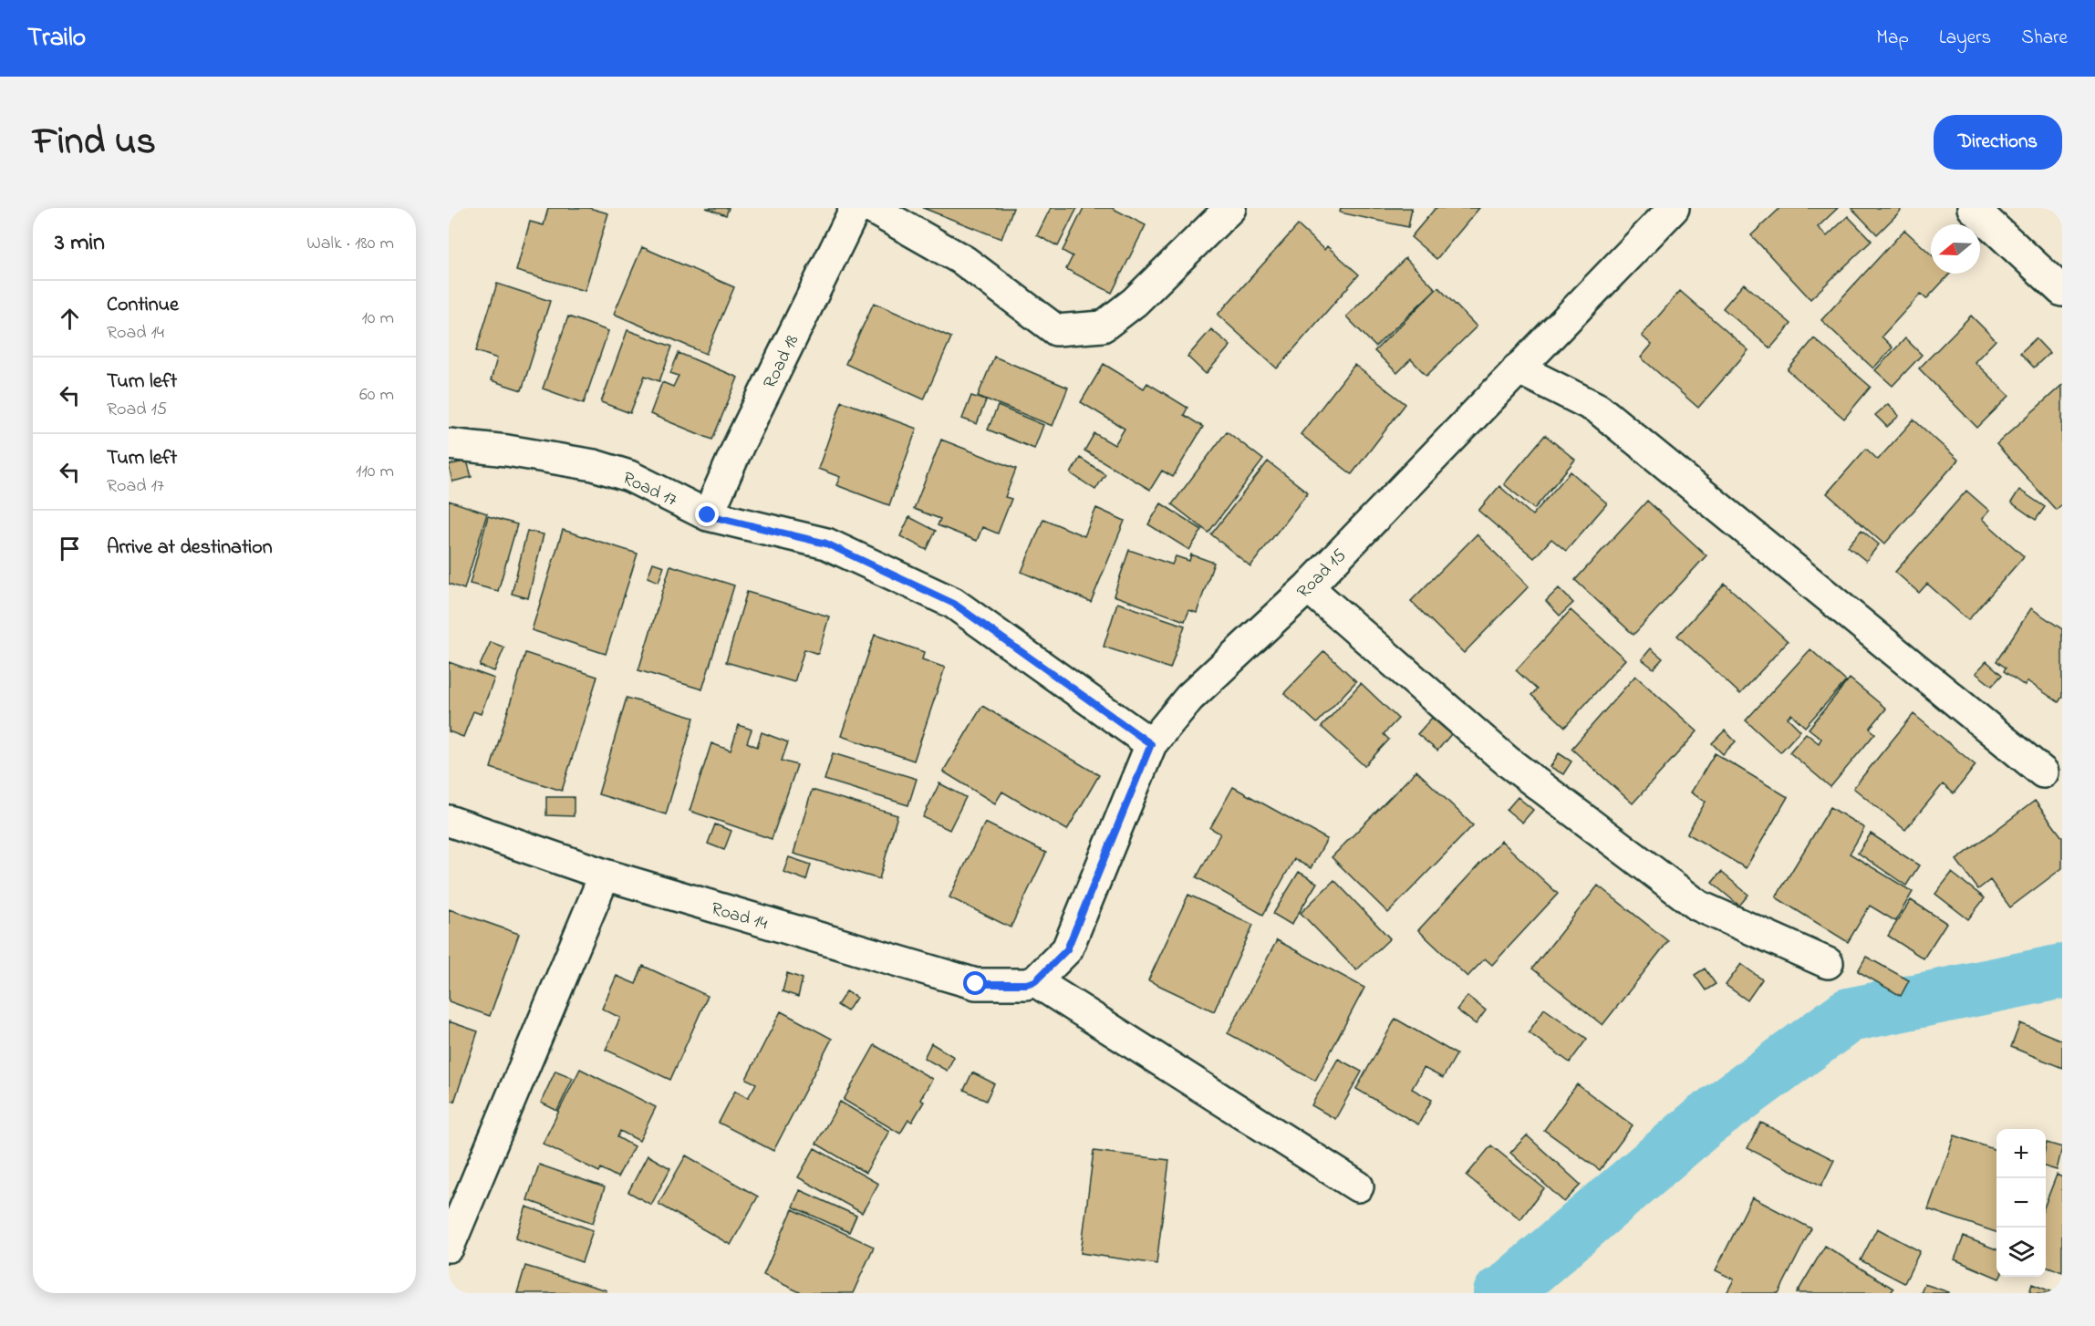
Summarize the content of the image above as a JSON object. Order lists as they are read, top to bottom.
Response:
{
  "streets": {
    "street": [
      "Road 18",
      "Road 17",
      "Road 15",
      "Road 14"
    ]
  },
  "crossings": [
    ["Road 18", "Road 17"],
    ["Road 17", "Road 15"],
    ["Road 15", "Road 14"]
  ],
  "north": "left",
  "page": {
    "header": "Trailo",
    "nav": ["Map", "Layers", "Share"],
    "title": "Find us",
    "buttons": "Directions",
    "heading": ["3 min", "Walk · 180 m"],
    "list": [
      ["Continue", "Road 14", "10 m"],
      ["Turn left", "Road 15", "60 m"],
      ["Turn left", "Road 17", "110 m"],
      "Arrive at destination"
    ],
    "map_buttons": ["+", "−"]
  }
}
